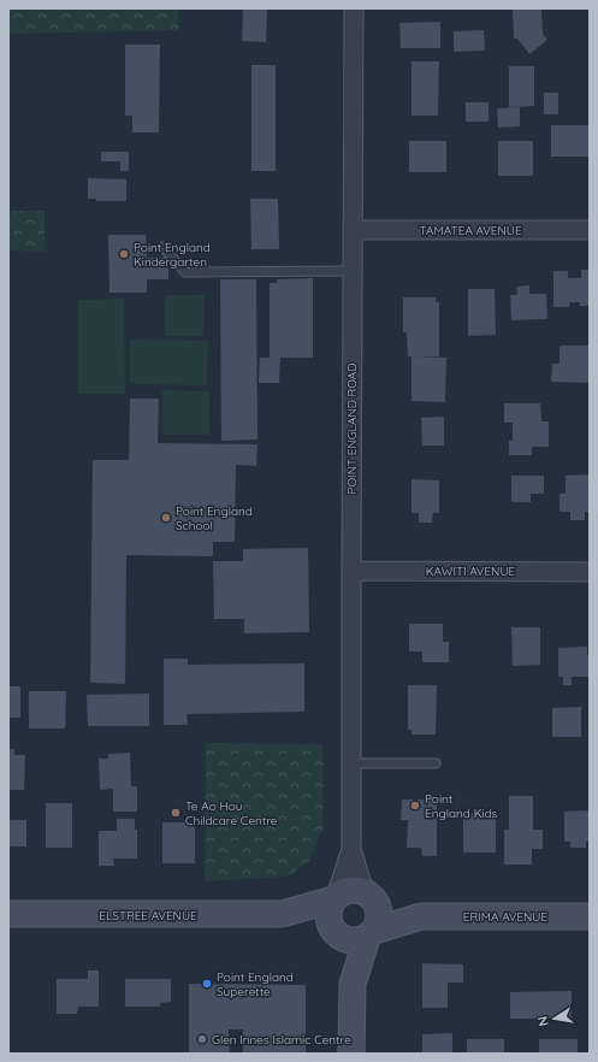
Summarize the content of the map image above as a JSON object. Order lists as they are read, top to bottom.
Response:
{
  "streets": {
    "street": [
      "TAMATEA AVENUE",
      "POINT ENGLAND ROAD",
      "KAWITI AVENUE",
      "ELSTREE AVENUE",
      "ERIMA AVENUE"
    ]
  },
  "crossings": [
    ["TAMATEA AVENUE", "POINT ENGLAND ROAD"],
    ["POINT ENGLAND ROAD", "KAWITI AVENUE"],
    ["POINT ENGLAND ROAD", "ERIMA AVENUE"]
  ],
  "places": [
    "Point England Kindergarten",
    "Point England School",
    "Point England Kids",
    "Te Ao Hou Childcare Centre",
    "Point England Superette",
    "Glen Innes Islamic Centre"
  ],
  "north": "left"
}
